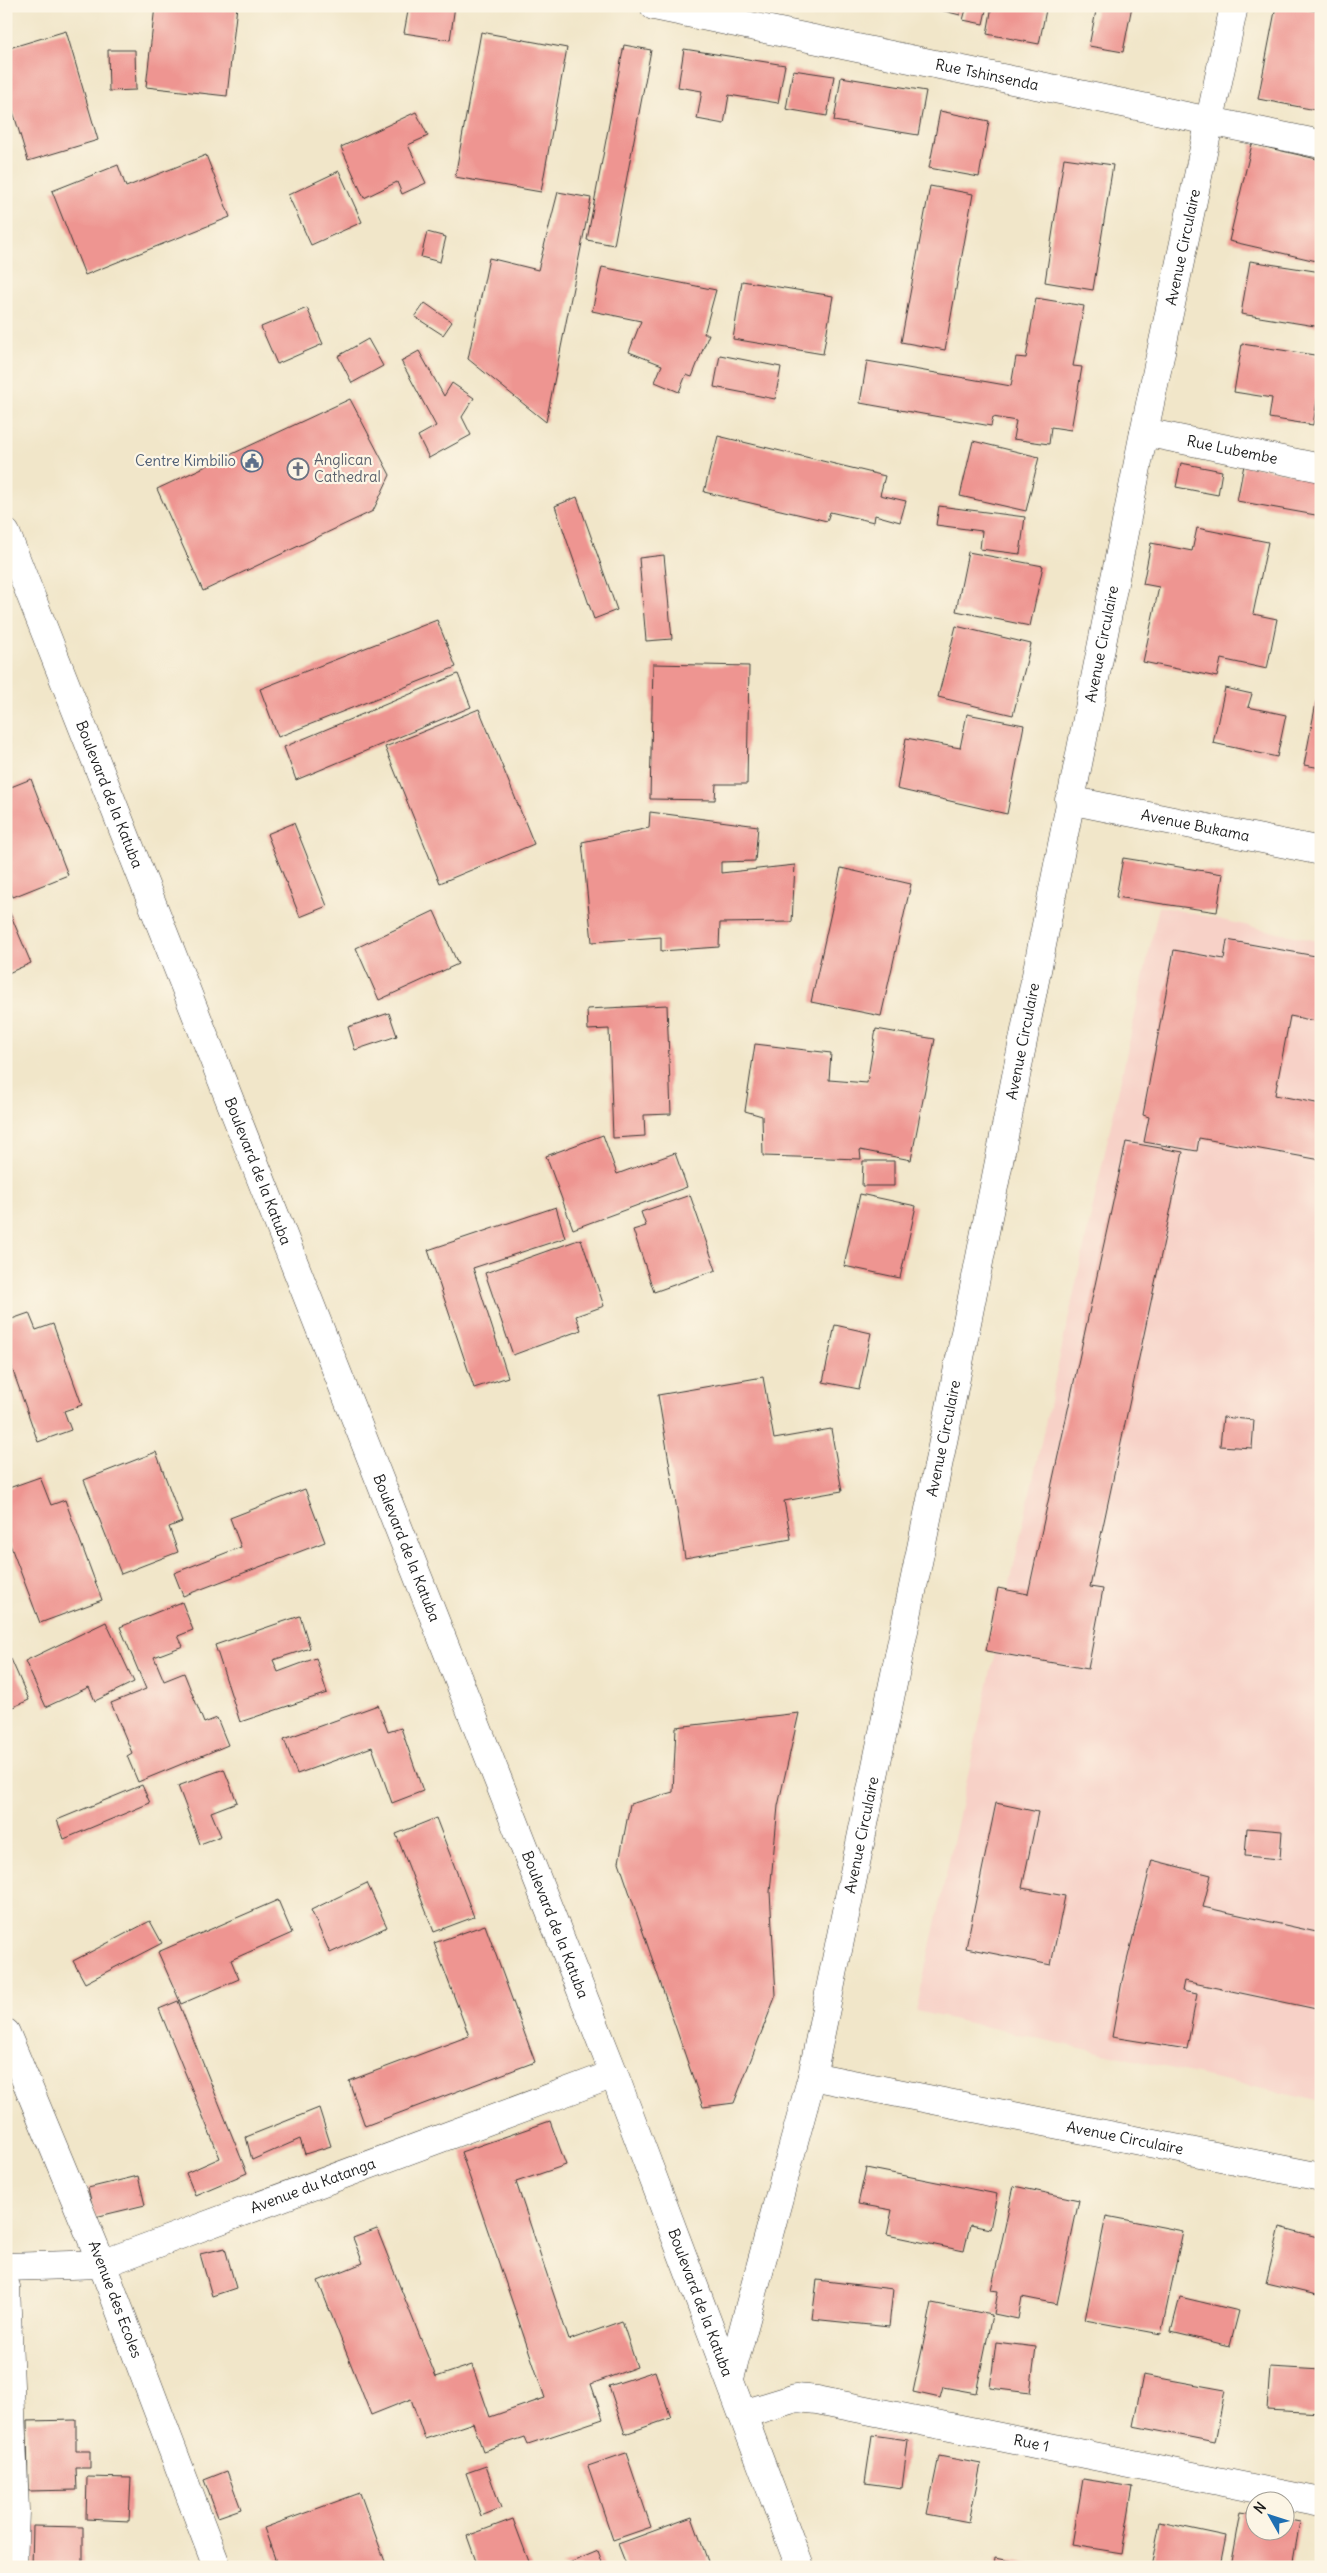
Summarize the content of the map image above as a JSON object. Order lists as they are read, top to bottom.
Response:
{
  "streets": {
    "street": [
      "Rue Tshinsenda",
      "Avenue Circulaire",
      "Rue Lubembe",
      "Boulevard de la Katuba",
      "Avenue Bukama",
      "Avenue du Katanga",
      "Avenue des Ecoles",
      "Rue 1"
    ]
  },
  "crossings": [
    ["Rue Tshinsenda", "Avenue Circulaire"],
    ["Avenue Circulaire", "Rue Lubembe"],
    ["Avenue Circulaire", "Boulevard de la Katuba"],
    ["Avenue Circulaire", "Avenue Bukama"],
    ["Boulevard de la Katuba", "Avenue du Katanga"],
    ["Boulevard de la Katuba", "Rue 1"],
    ["Avenue du Katanga", "Avenue des Ecoles"]
  ],
  "places": {
    "public building": ["Centre Kimbilio"],
    "church": ["Anglican Cathedral"]
  },
  "north": "top left"
}
